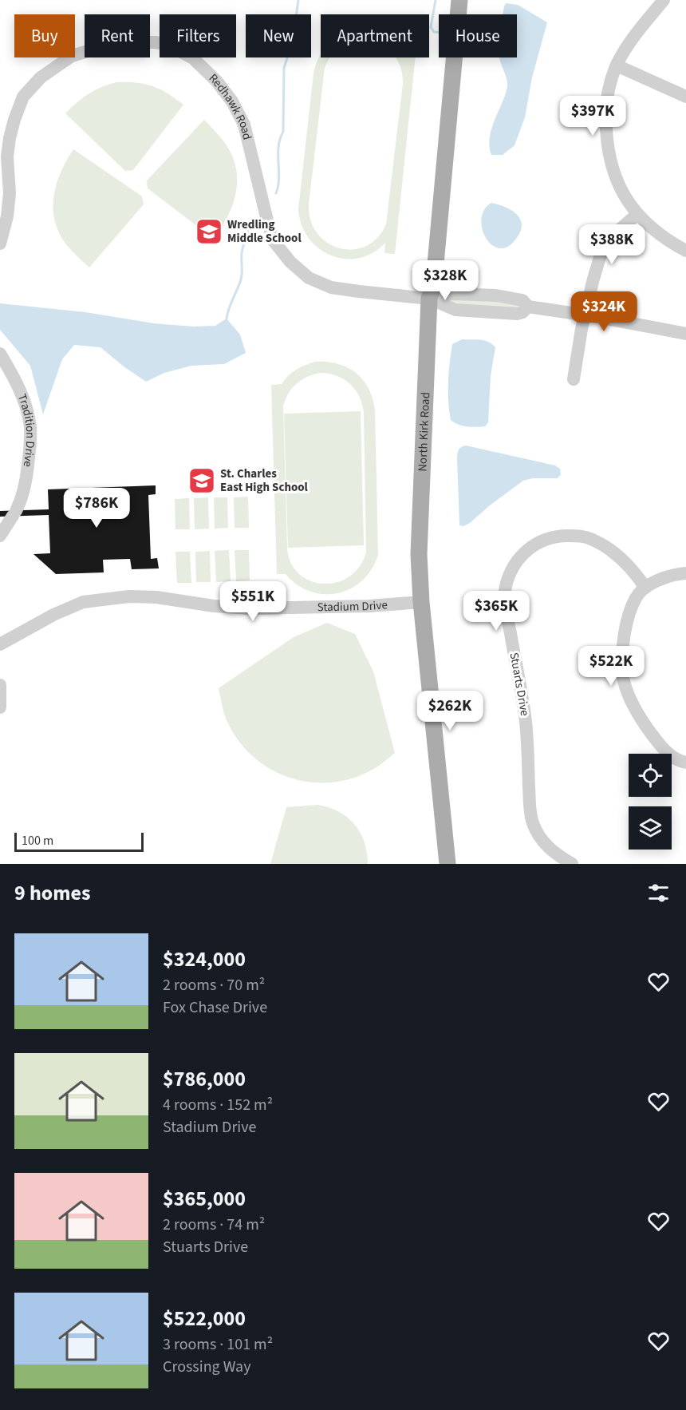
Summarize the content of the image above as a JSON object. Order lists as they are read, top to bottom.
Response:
{
  "streets": {
    "main road": ["North Kirk Road"],
    "street": [
      "Redhawk Road",
      "Tradition Drive",
      "Stadium Drive",
      "Stuarts Drive"
    ]
  },
  "crossings": [
    ["Redhawk Road", "North Kirk Road"],
    ["North Kirk Road", "Stadium Drive"]
  ],
  "places": {
    "school or university": ["Wredling Middle School", "St. Charles East High School"]
  },
  "scale_bar": "100 m",
  "page": {
    "chip": [
      "Buy",
      "Rent",
      "Filters",
      "New",
      "Apartment",
      "House"
    ],
    "price": [
      "$397K",
      "$388K",
      "$328K",
      "$324K",
      "$786K",
      "$551K",
      "$365K",
      "$522K",
      "$262K"
    ],
    "scale": "100 m",
    "heading": "9 homes",
    "list": [
      {
        "name": "$324,000",
        "note": "2 rooms · 70 m² · Fox Chase Drive"
      },
      {
        "name": "$786,000",
        "note": "4 rooms · 152 m² · Stadium Drive"
      },
      {
        "name": "$365,000",
        "note": "2 rooms · 74 m² · Stuarts Drive"
      },
      {
        "name": "$522,000",
        "note": "3 rooms · 101 m² · Crossing Way"
      }
    ]
  }
}
